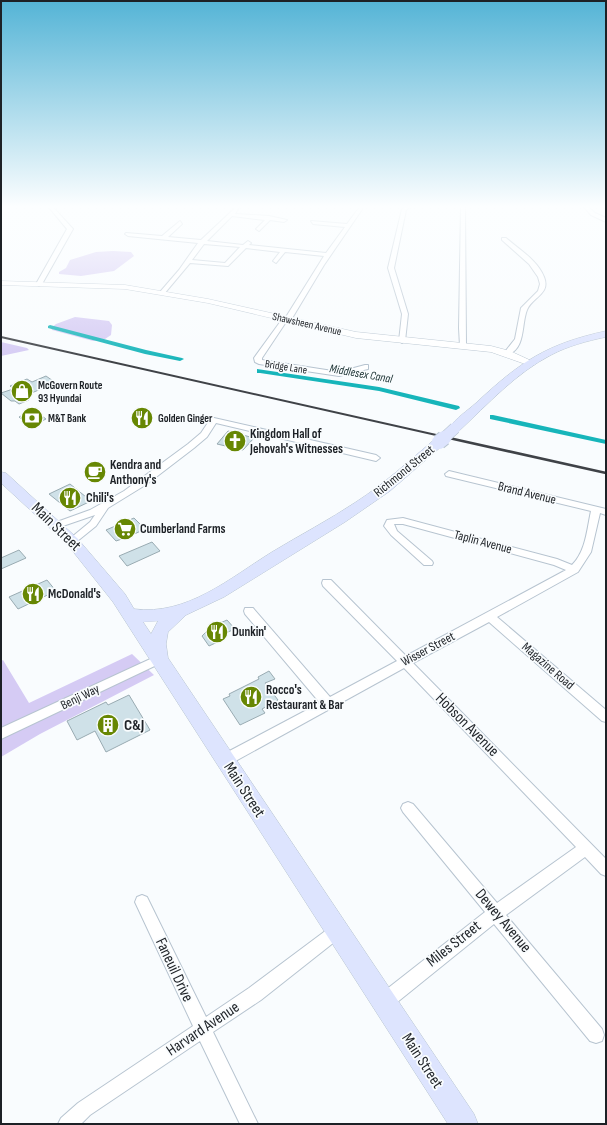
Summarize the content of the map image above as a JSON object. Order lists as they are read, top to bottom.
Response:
{
  "streets": {
    "main road": ["Richmond Street", "Main Street"],
    "street": [
      "Shawsheen Avenue",
      "Bridge Lane",
      "Brand Avenue",
      "Taplin Avenue",
      "Wisser Street",
      "Magazine Road",
      "Benji Way",
      "Hobson Avenue",
      "Dewey Avenue",
      "Miles Street",
      "Faneuil Drive",
      "Harvard Avenue"
    ]
  },
  "crossings": [
    ["Shawsheen Avenue", "Bridge Lane"],
    ["Shawsheen Avenue", "Richmond Street"],
    ["Richmond Street", "Main Street"],
    ["Brand Avenue", "Wisser Street"],
    ["Main Street", "Wisser Street"],
    ["Main Street", "Benji Way"],
    ["Main Street", "Miles Street"],
    ["Main Street", "Harvard Avenue"],
    ["Taplin Avenue", "Wisser Street"],
    ["Wisser Street", "Magazine Road"],
    ["Wisser Street", "Hobson Avenue"],
    ["Hobson Avenue", "Miles Street"],
    ["Dewey Avenue", "Miles Street"],
    ["Faneuil Drive", "Harvard Avenue"]
  ],
  "water": ["Middlesex Canal"],
  "places": {
    "shop": ["McGovern Route 93 Hyundai"],
    "bank": ["M&T Bank"],
    "restaurant": [
      "Golden Ginger",
      "Chili's",
      "McDonald's",
      "Dunkin'",
      "Rocco's Restaurant & Bar"
    ],
    "church": ["Kingdom Hall of Jehovah's Witnesses"],
    "cafe": ["Kendra and Anthony's"],
    "supermarket": ["Cumberland Farms"],
    "building": ["C&J"]
  }
}
